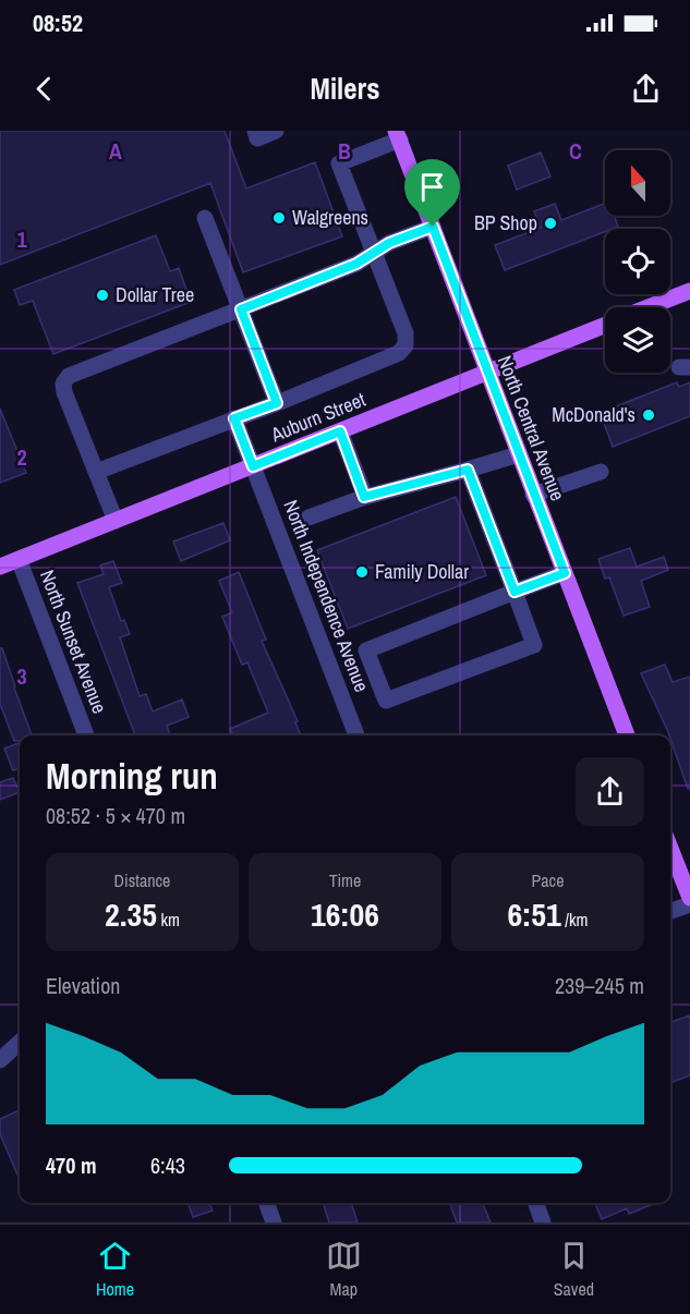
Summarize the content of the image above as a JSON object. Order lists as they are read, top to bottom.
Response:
{
  "streets": {
    "main road": ["Auburn Street", "North Central Avenue"],
    "street": ["North Independence Avenue", "North Sunset Avenue"]
  },
  "crossings": [
    ["Auburn Street", "North Central Avenue"],
    ["Auburn Street", "North Independence Avenue"],
    ["Auburn Street", "North Sunset Avenue"]
  ],
  "places": [
    "Walgreens",
    "BP Shop",
    "Dollar Tree",
    "McDonald's",
    "Family Dollar"
  ],
  "north": "top",
  "page": {
    "status": "08:52",
    "header": "Milers",
    "heading": ["Morning run", "08:52 · 5 × 470 m"],
    "stats": [
      ["Distance", "2.35 km"],
      ["Time", "16:06"],
      ["Pace", "6:51 /km"]
    ],
    "chart": ["Elevation", "239–245 m"],
    "list": [
      {
        "name": "470 m",
        "note": "6:43"
      }
    ],
    "tabs": ["Home", "Map", "Saved"]
  },
  "grid": {
    "columns": ["A", "B", "C"],
    "rows": ["1", "2", "3"]
  }
}
